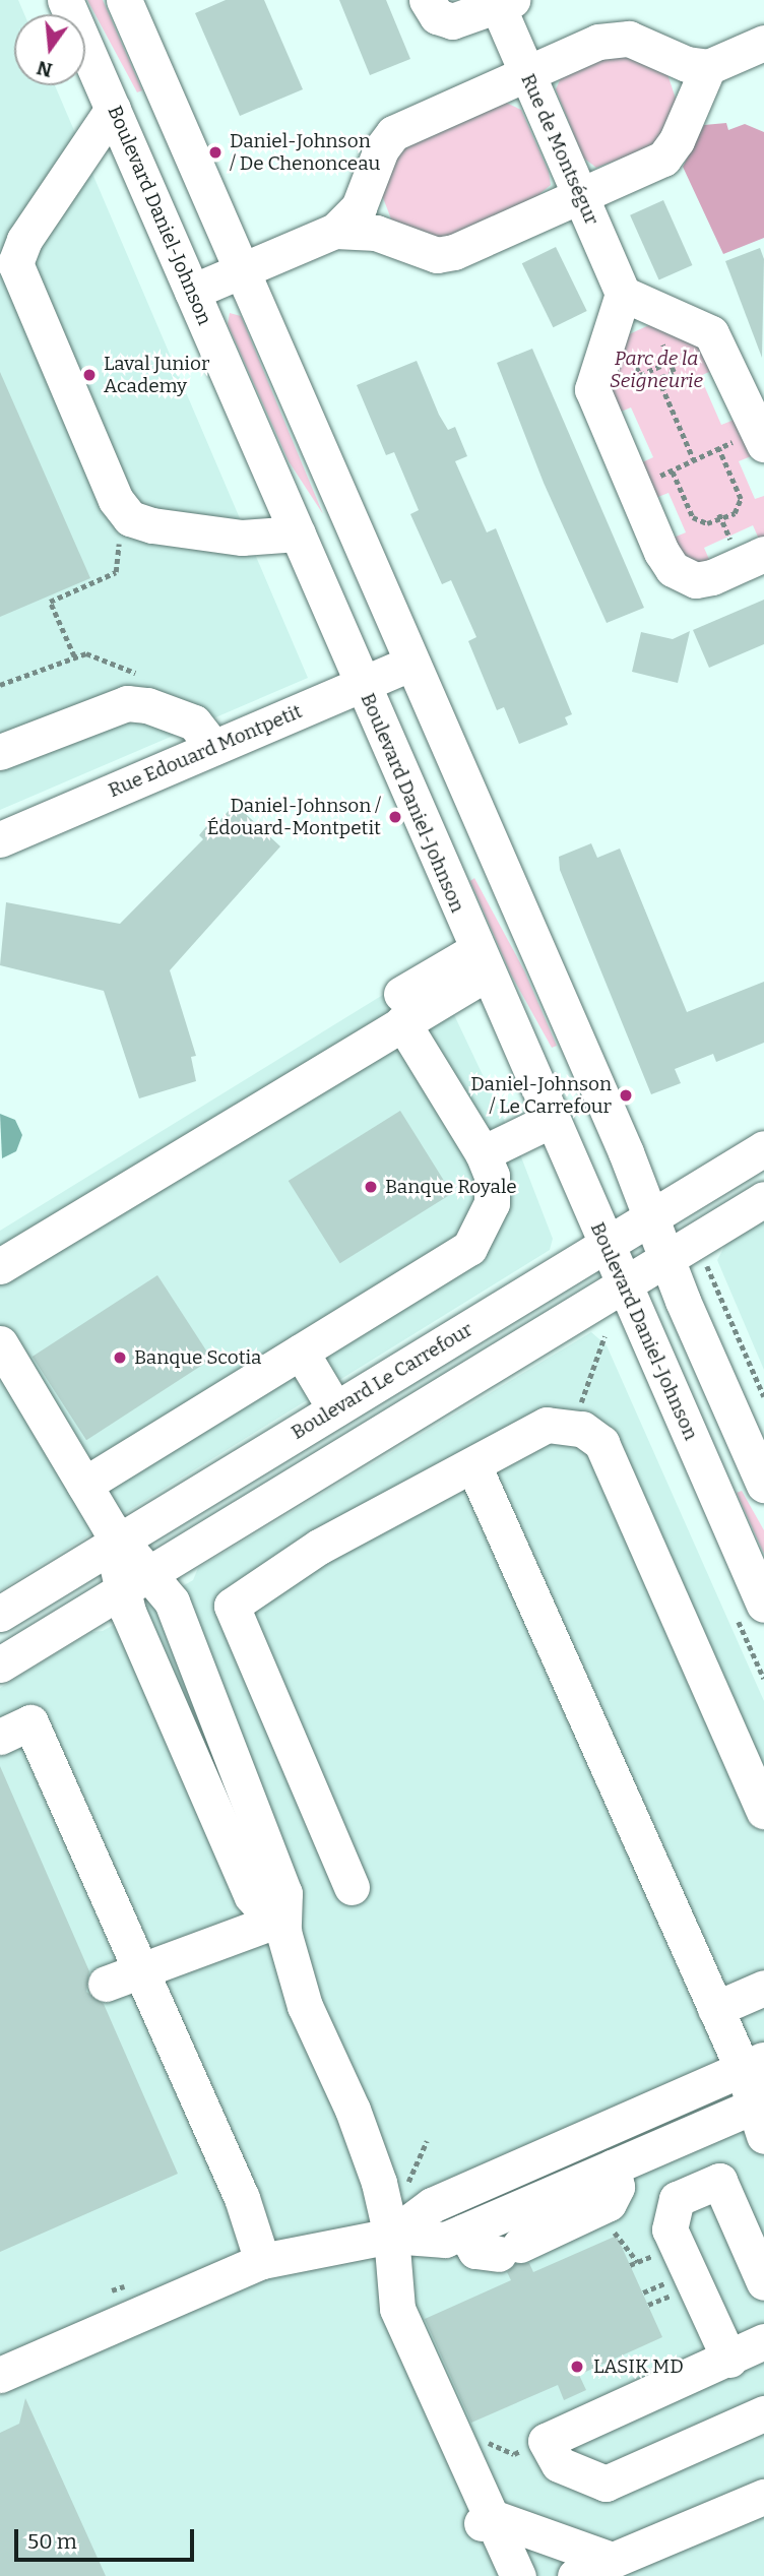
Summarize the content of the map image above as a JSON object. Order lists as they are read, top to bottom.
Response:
{
  "streets": {
    "street": [
      "Rue de Montségur",
      "Boulevard Daniel-Johnson",
      "Rue Edouard Montpetit",
      "Boulevard Le Carrefour"
    ]
  },
  "crossings": [
    ["Boulevard Daniel-Johnson", "Rue Edouard Montpetit"],
    ["Boulevard Daniel-Johnson", "Boulevard Le Carrefour"]
  ],
  "parks": ["Parc de la Seigneurie"],
  "places": [
    "Daniel-Johnson / De Chenonceau",
    "Laval Junior Academy",
    "Daniel-Johnson / Édouard-Montpetit",
    "Daniel-Johnson / Le Carrefour",
    "Banque Royale",
    "Banque Scotia",
    "LASIK MD"
  ],
  "scale_bar": "50 m",
  "north": "bottom"
}
